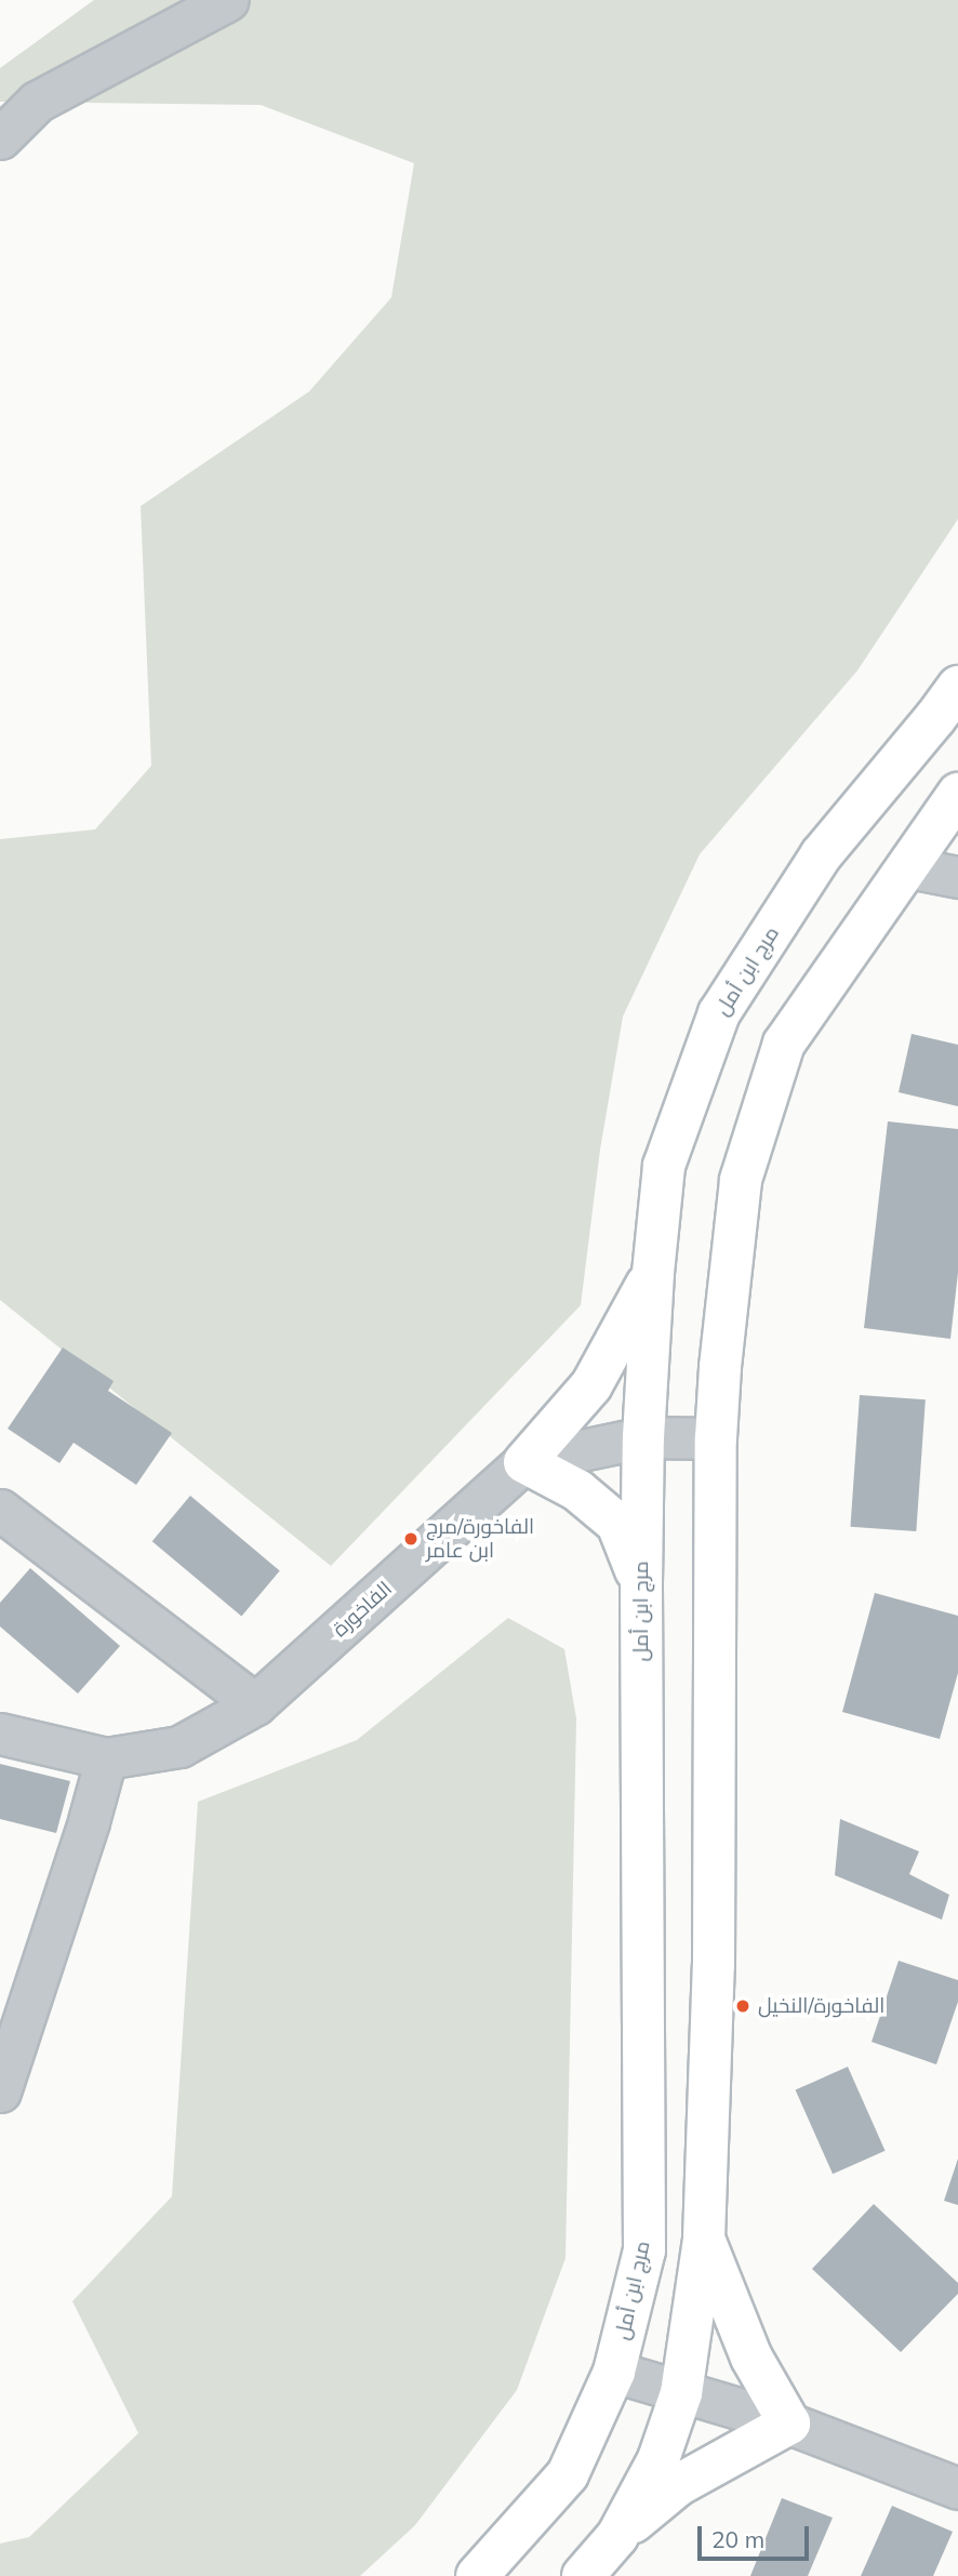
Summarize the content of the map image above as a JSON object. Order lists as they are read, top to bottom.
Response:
{
  "streets": {
    "street": ["مرج ابن أمل", "الفاخورة"]
  },
  "places": ["الفاخورة/مرج ابن عامر", "الفاخورة/النخيل"],
  "scale_bar": "20 m"
}
